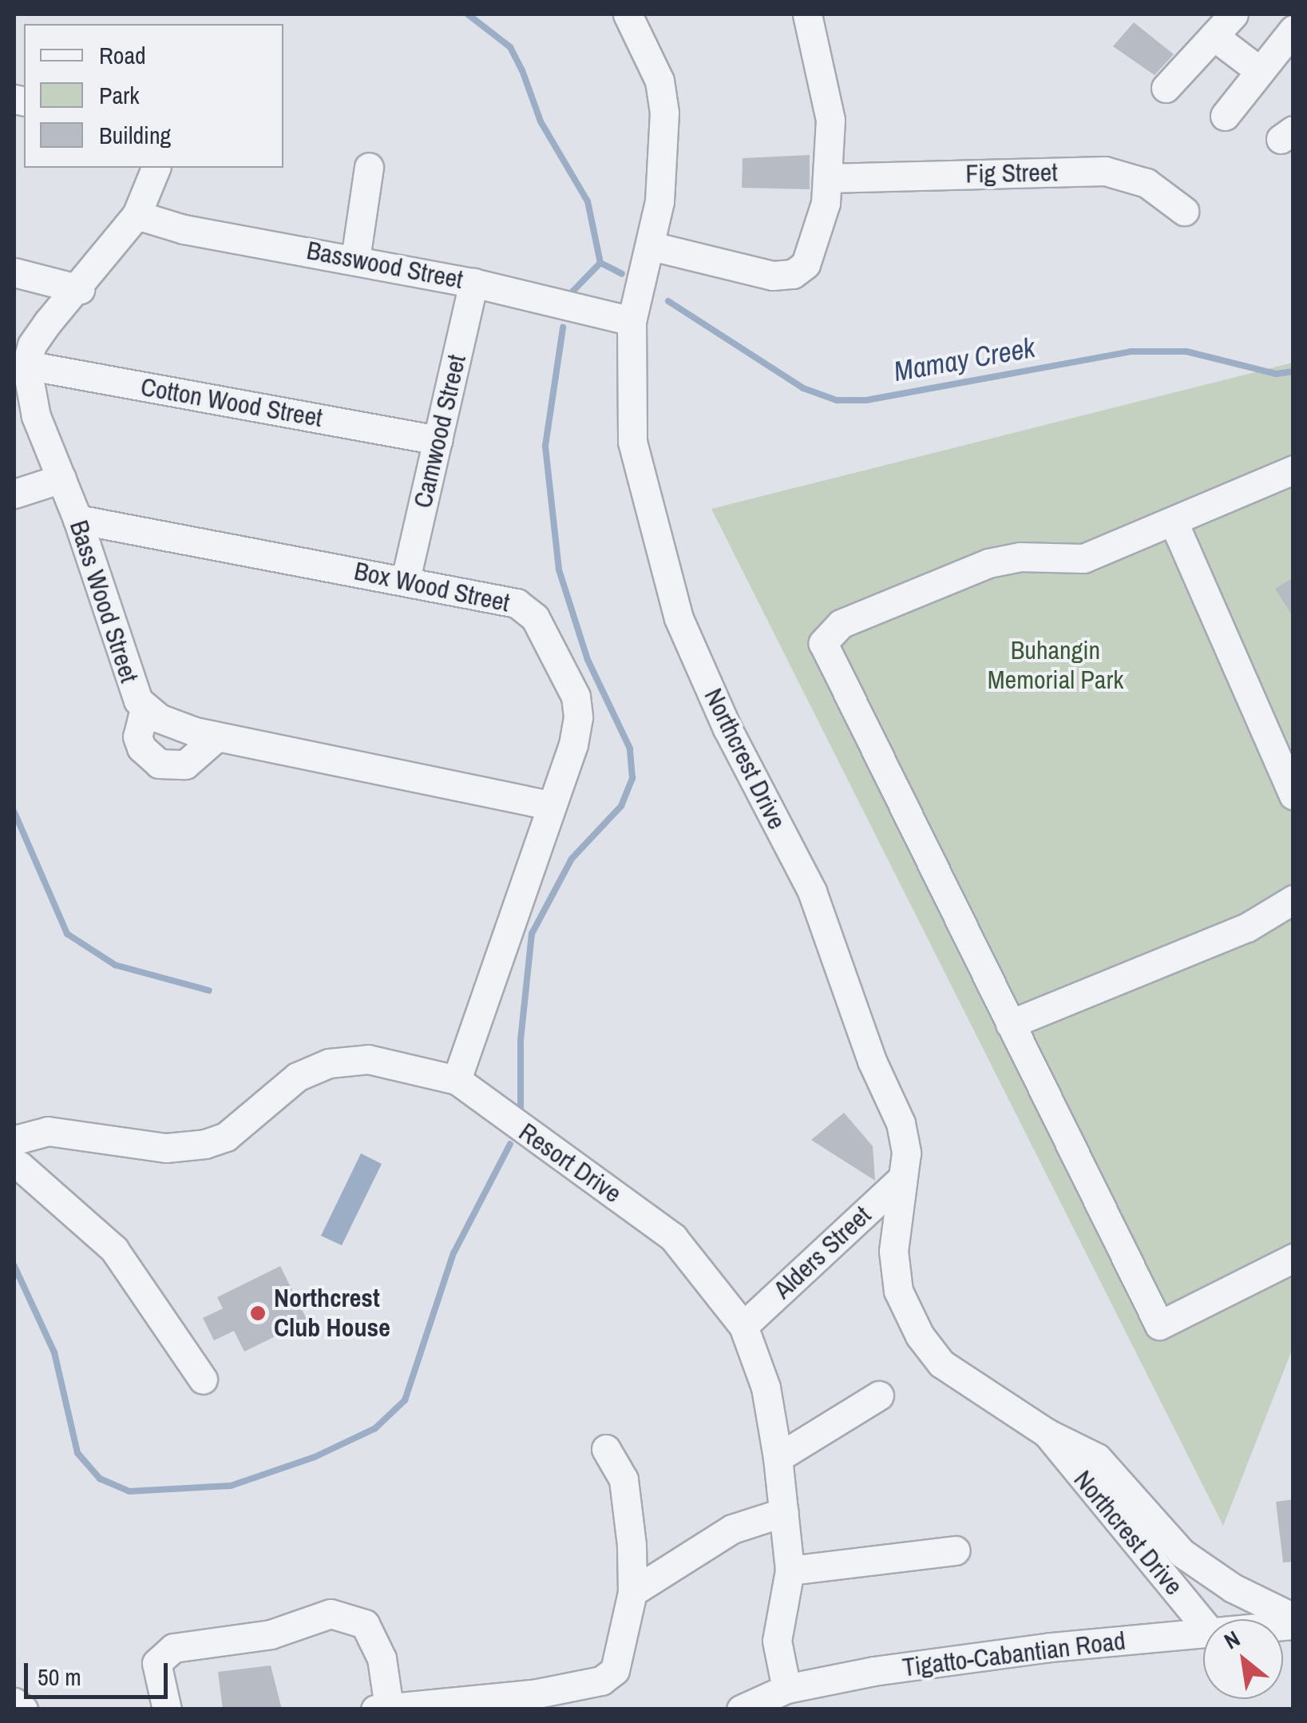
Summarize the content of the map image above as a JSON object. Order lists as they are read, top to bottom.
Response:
{
  "streets": {
    "street": [
      "Fig Street",
      "Basswood Street",
      "Cotton Wood Street",
      "Camwood Street",
      "Box Wood Street",
      "Bass Wood Street",
      "Northcrest Drive",
      "Resort Drive",
      "Alders Street",
      "Tigatto-Cabantian Road"
    ]
  },
  "crossings": [
    ["Basswood Street", "Camwood Street"],
    ["Basswood Street", "Northcrest Drive"],
    ["Cotton Wood Street", "Camwood Street"],
    ["Cotton Wood Street", "Bass Wood Street"],
    ["Camwood Street", "Box Wood Street"],
    ["Box Wood Street", "Bass Wood Street"],
    ["Box Wood Street", "Resort Drive"],
    ["Northcrest Drive", "Alders Street"],
    ["Resort Drive", "Alders Street"],
    ["Resort Drive", "Tigatto-Cabantian Road"]
  ],
  "water": ["Mamay Creek"],
  "parks": ["Buhangin Memorial Park"],
  "places": ["Northcrest Club House"],
  "legend": ["Road", "Park", "Building"],
  "scale_bar": "50 m",
  "north": "top left"
}
